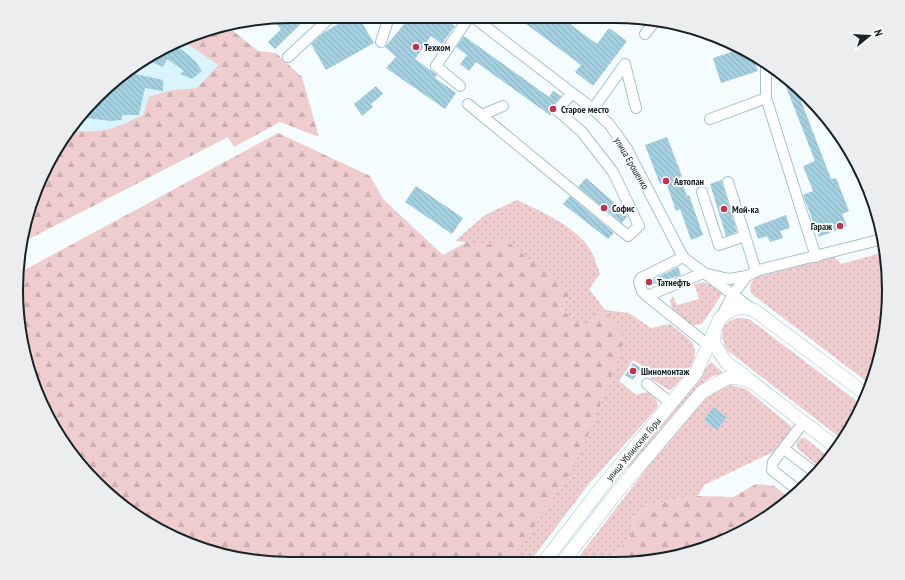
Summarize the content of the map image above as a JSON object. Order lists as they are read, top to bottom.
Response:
{
  "streets": {
    "main road": ["улица Ерошенко", "улица Ублинские Горы"]
  },
  "places": [
    "Техком",
    "Старое место",
    "Автопан",
    "Софис",
    "Мой-ка",
    "Гараж",
    "Татнефть",
    "Шиномонтаж"
  ],
  "north": "right"
}
